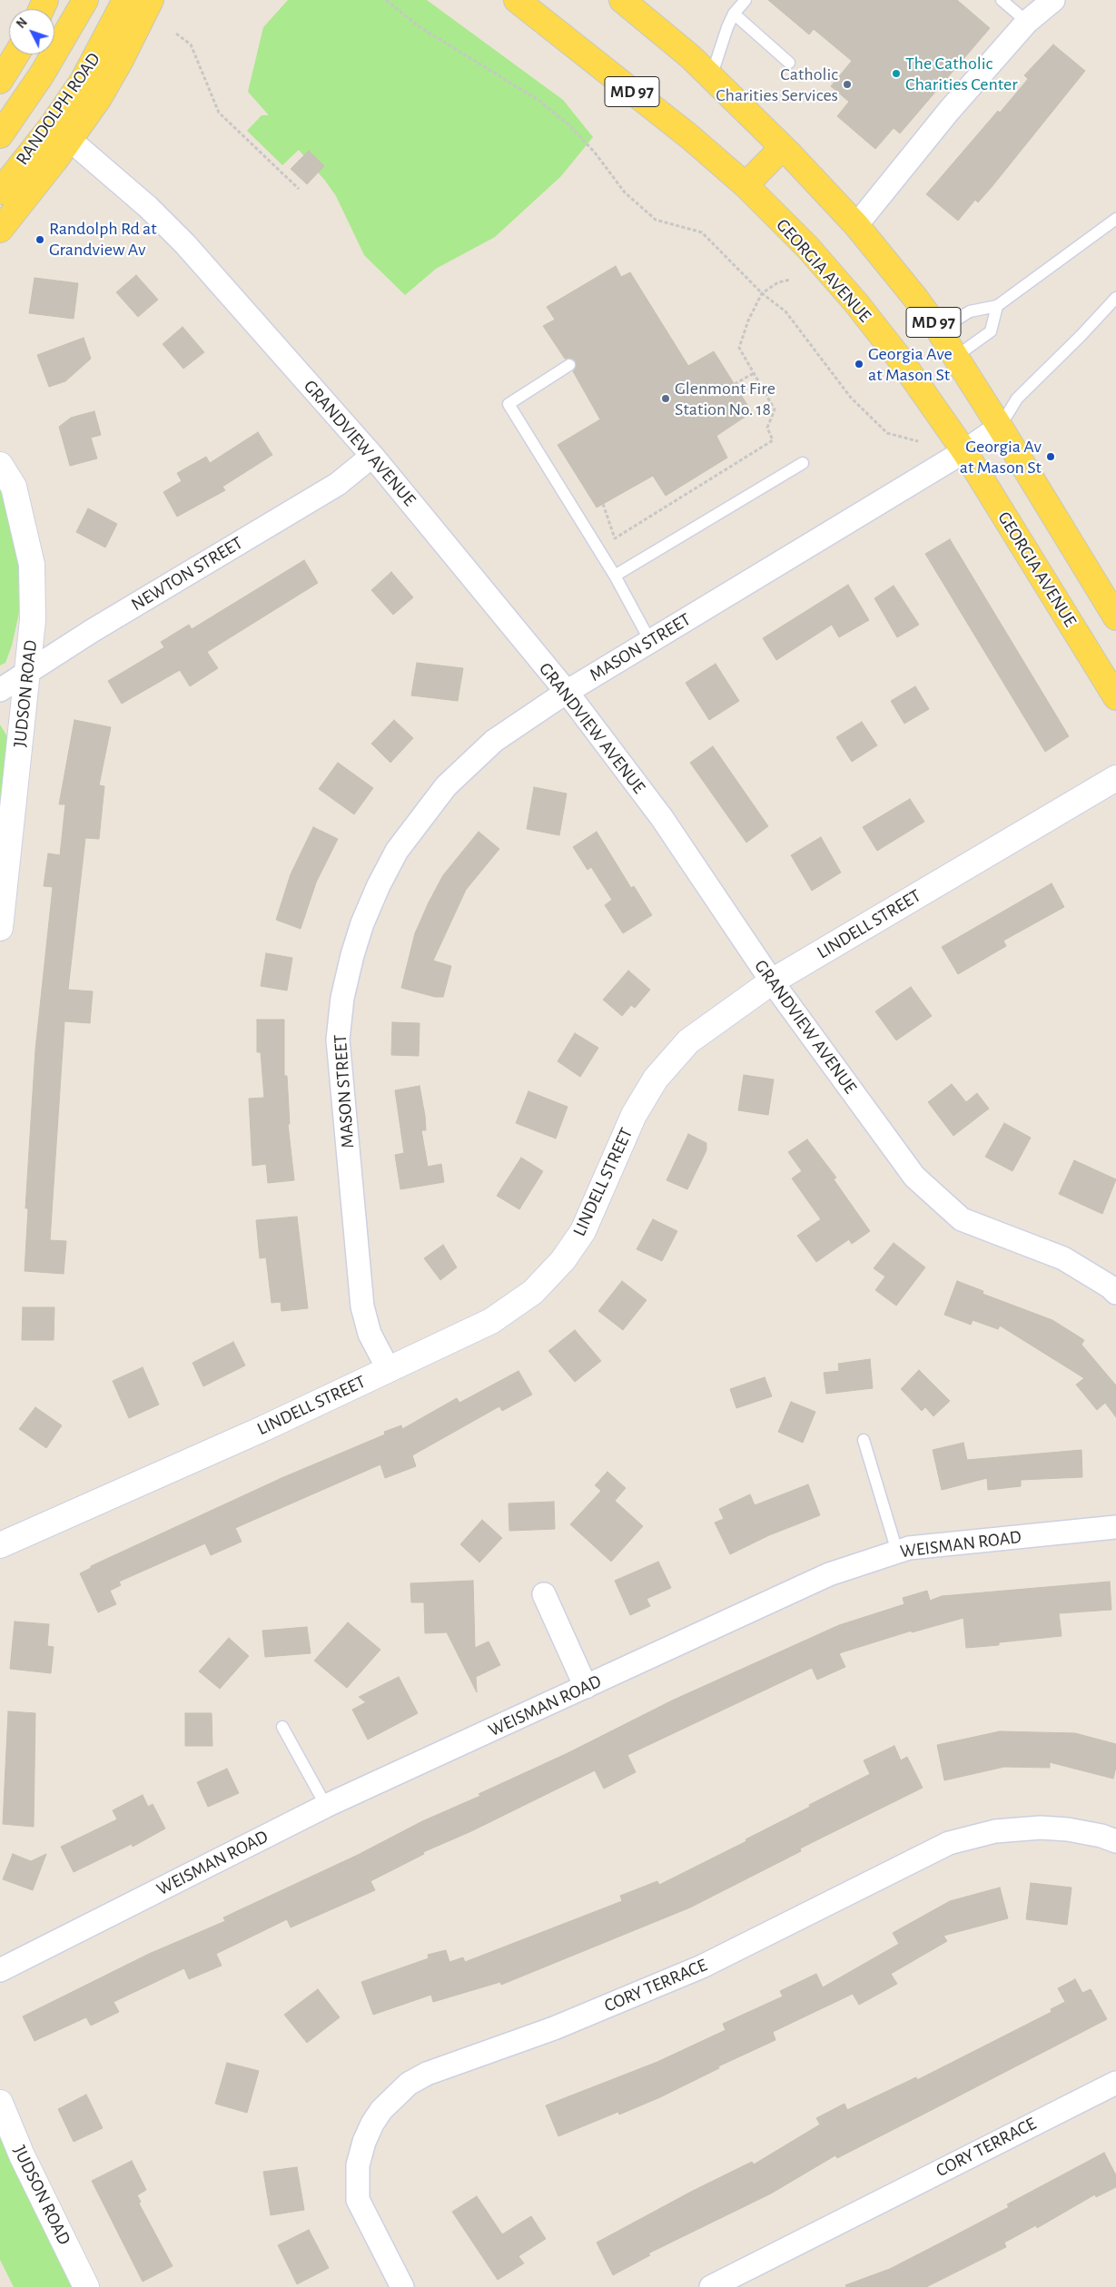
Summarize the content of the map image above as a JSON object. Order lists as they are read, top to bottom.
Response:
{
  "streets": {
    "main road": ["MD 97", "RANDOLPH ROAD", "GEORGIA AVENUE"],
    "street": [
      "GRANDVIEW AVENUE",
      "NEWTON STREET",
      "MASON STREET",
      "JUDSON ROAD",
      "LINDELL STREET",
      "WEISMAN ROAD",
      "CORY TERRACE"
    ]
  },
  "crossings": [
    ["MD 97", "MASON STREET"],
    ["GEORGIA AVENUE", "MASON STREET"],
    ["GRANDVIEW AVENUE", "NEWTON STREET"],
    ["GRANDVIEW AVENUE", "MASON STREET"],
    ["GRANDVIEW AVENUE", "LINDELL STREET"],
    ["NEWTON STREET", "JUDSON ROAD"],
    ["MASON STREET", "LINDELL STREET"]
  ],
  "places": [
    "The Catholic Charities Center",
    "Catholic Charities Services",
    "Randolph Rd at Grandview Av",
    "Georgia Ave at Mason St",
    "Glenmont Fire Station No. 18",
    "Georgia Av at Mason St"
  ],
  "north": "top left"
}
